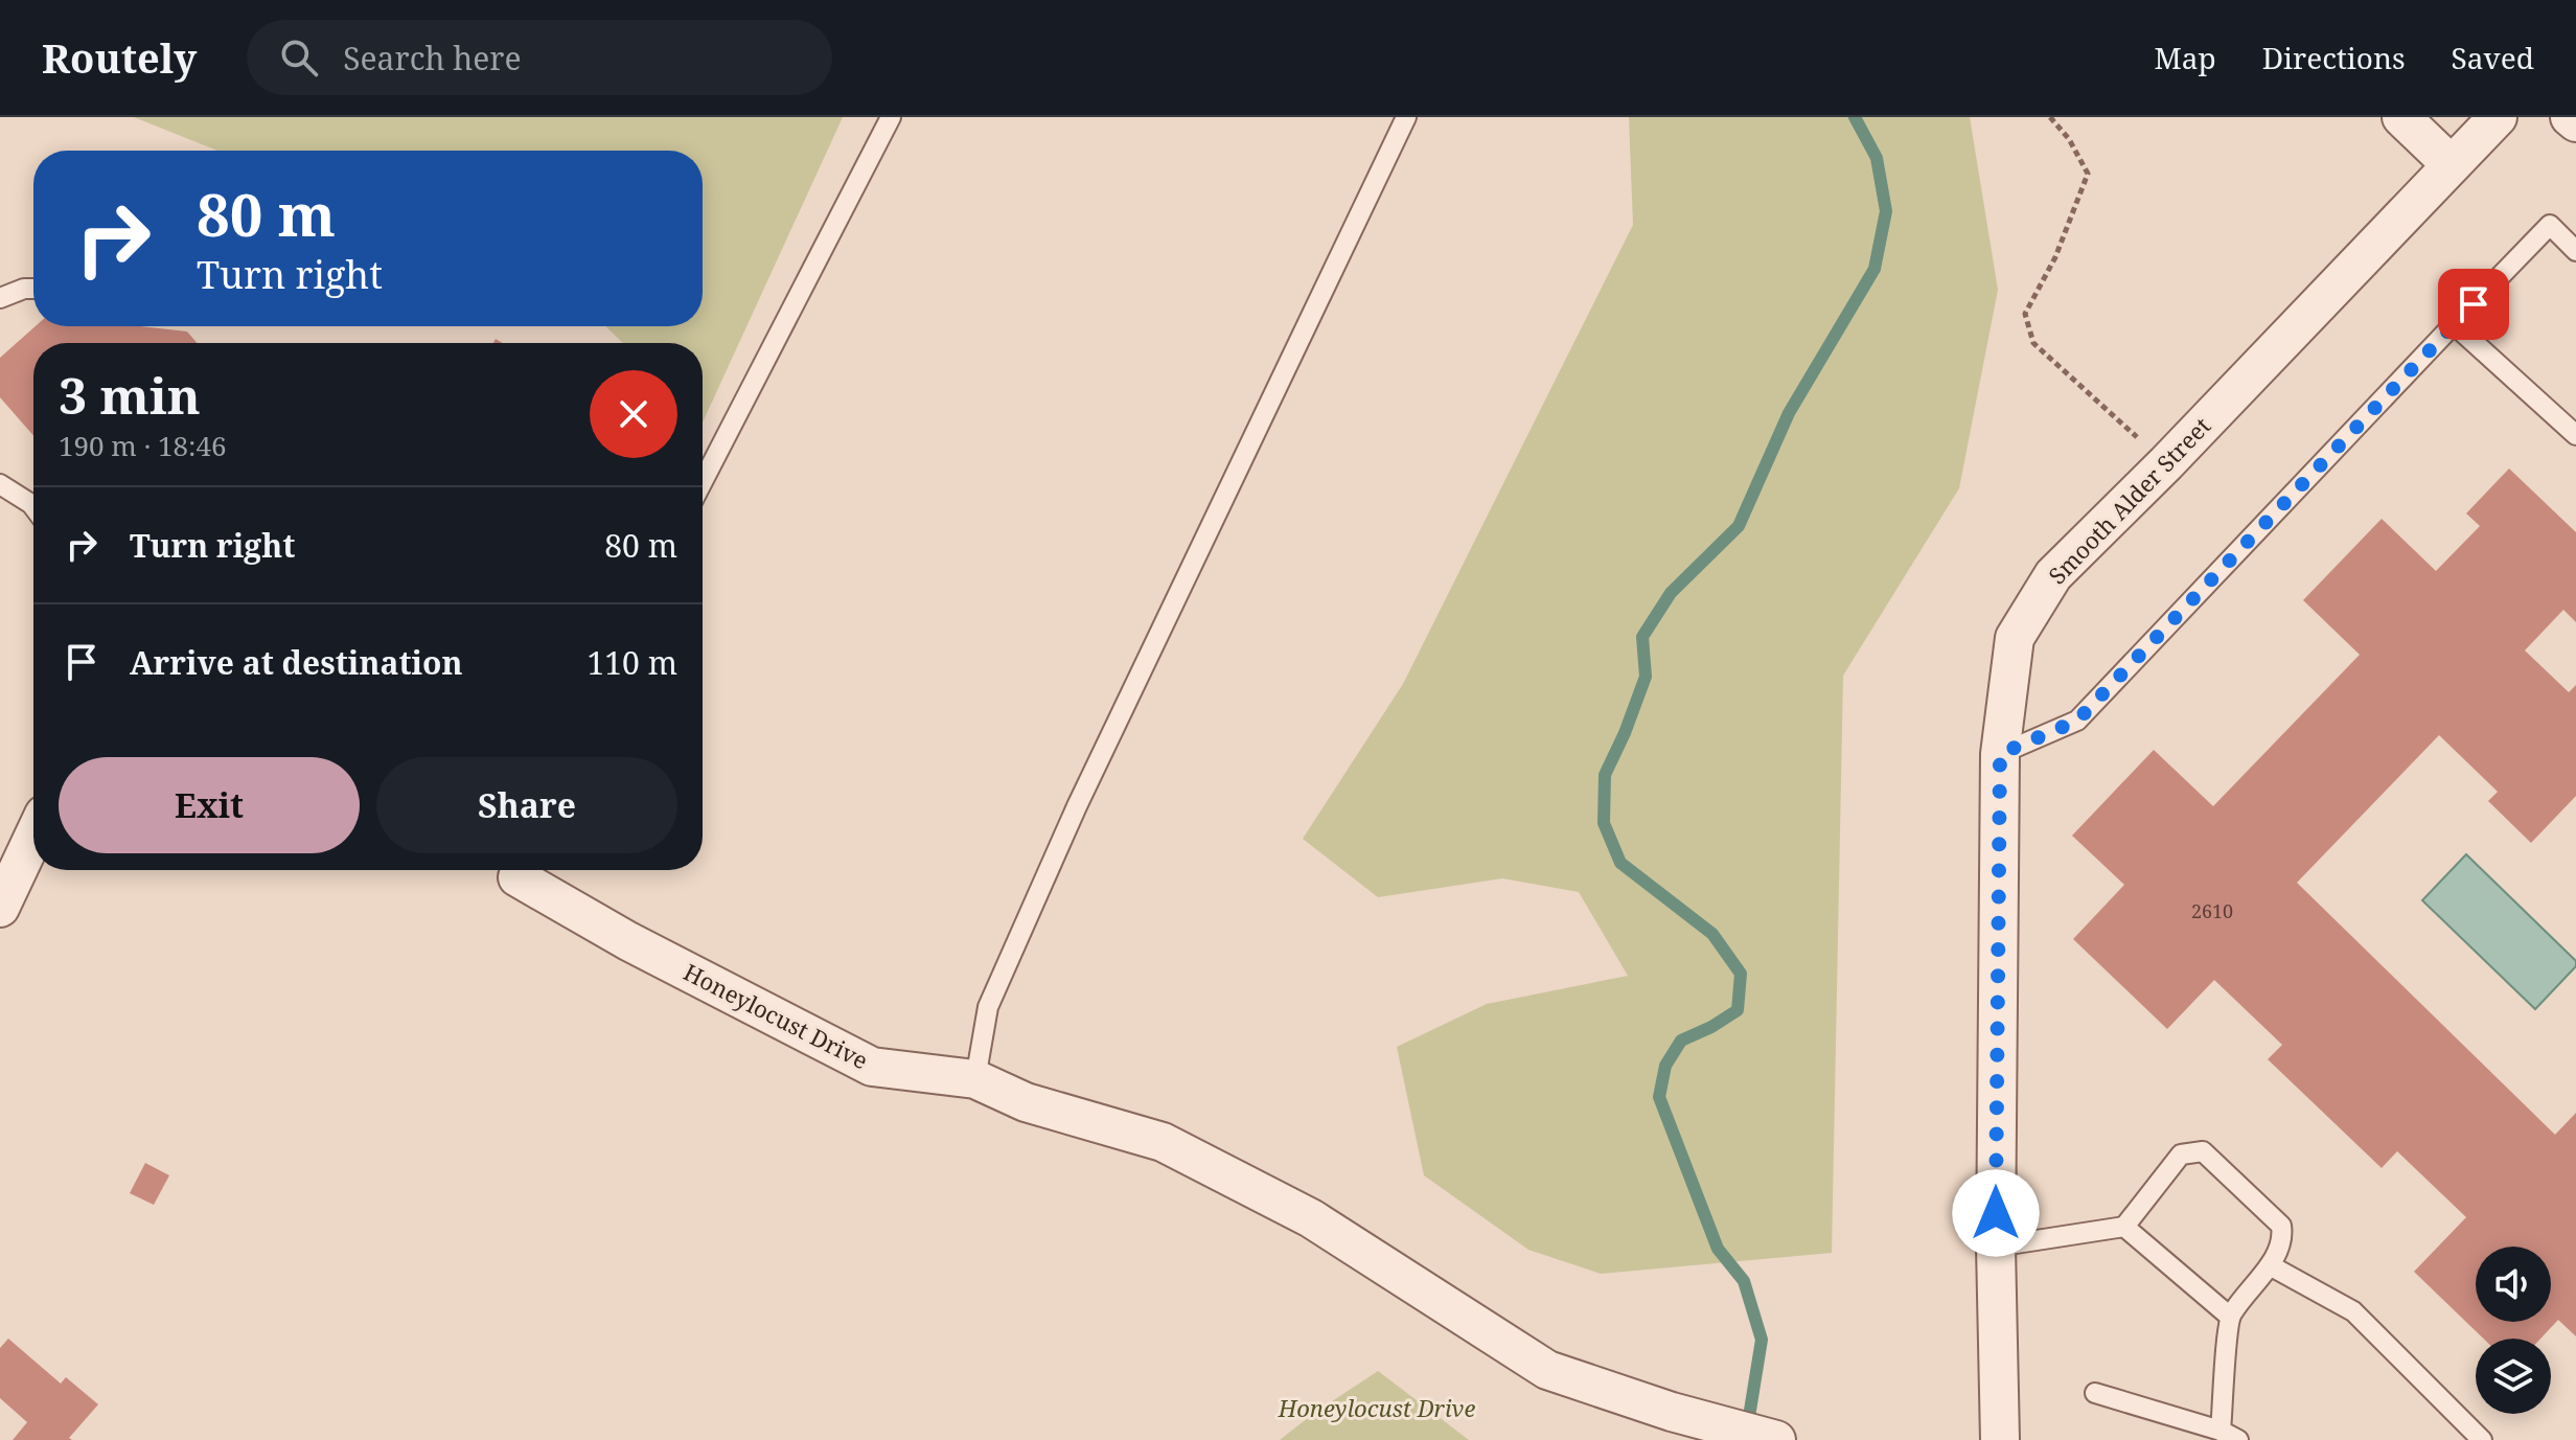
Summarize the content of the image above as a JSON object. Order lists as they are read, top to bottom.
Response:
{
  "streets": {
    "street": ["Smooth Alder Street", "Honeylocust Drive"]
  },
  "parks": ["Honeylocust Drive"],
  "house_numbers": ["2610"],
  "page": {
    "header": "Routely",
    "search": "Search here",
    "nav": ["Map", "Directions", "Saved"],
    "turn": ["80 m", "Turn right"],
    "heading": ["3 min", "190 m · 18:46"],
    "list": [
      {
        "name": "Turn right",
        "value": "80 m"
      },
      {
        "name": "Arrive at destination",
        "value": "110 m"
      }
    ],
    "buttons": ["Exit", "Share"]
  }
}
